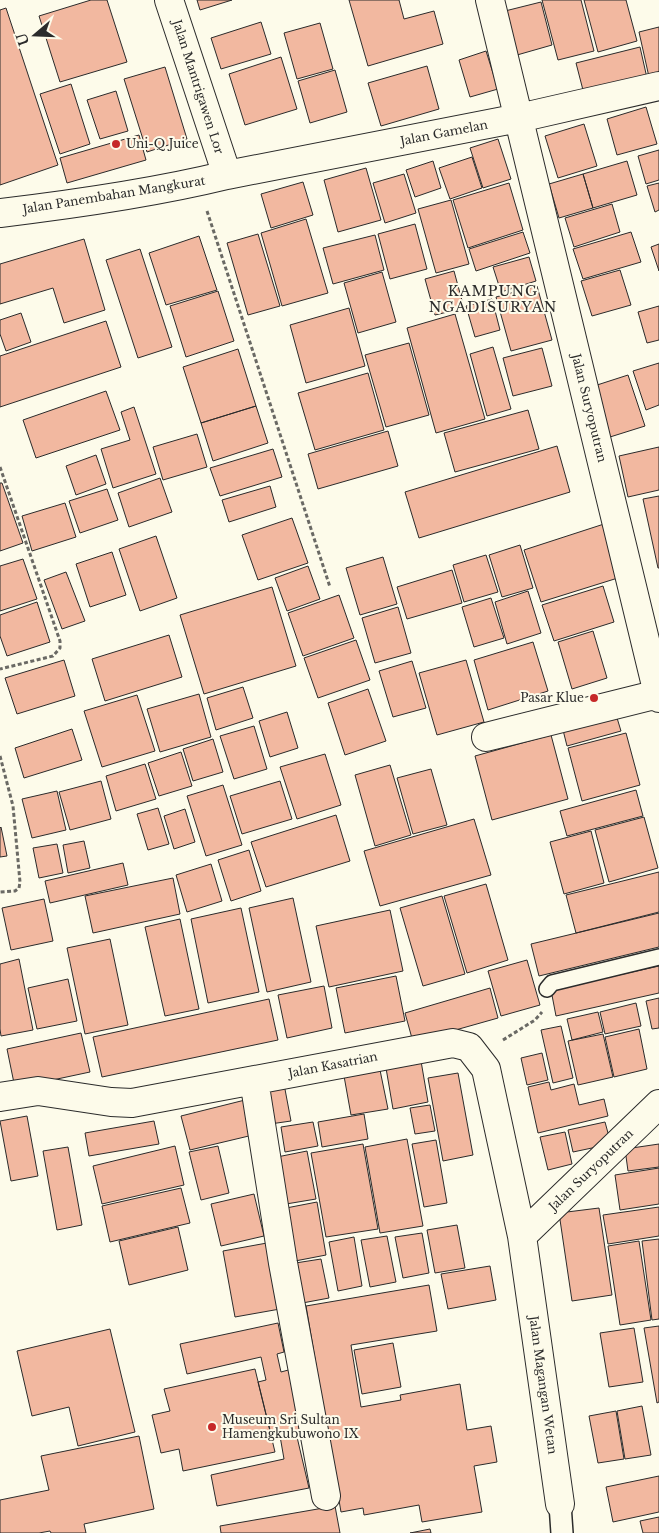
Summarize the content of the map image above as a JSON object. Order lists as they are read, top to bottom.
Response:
{
  "streets": {
    "street": [
      "Jalan Mantrigawen Lor",
      "Jalan Gamelan",
      "Jalan Panembahan Mangkurat",
      "Jalan Suryoputran",
      "Jalan Kasatrian",
      "Jalan Magangan Wetan"
    ]
  },
  "crossings": [
    ["Jalan Mantrigawen Lor", "Jalan Gamelan"],
    ["Jalan Mantrigawen Lor", "Jalan Panembahan Mangkurat"],
    ["Jalan Gamelan", "Jalan Panembahan Mangkurat"],
    ["Jalan Gamelan", "Jalan Suryoputran"],
    ["Jalan Suryoputran", "Jalan Magangan Wetan"]
  ],
  "districts": ["KAMPUNG NGADISURYAN"],
  "places": ["Uni-Q Juice", "Pasar Klue", "Museum Sri Sultan Hamengkubuwono IX"],
  "north": "left"
}
